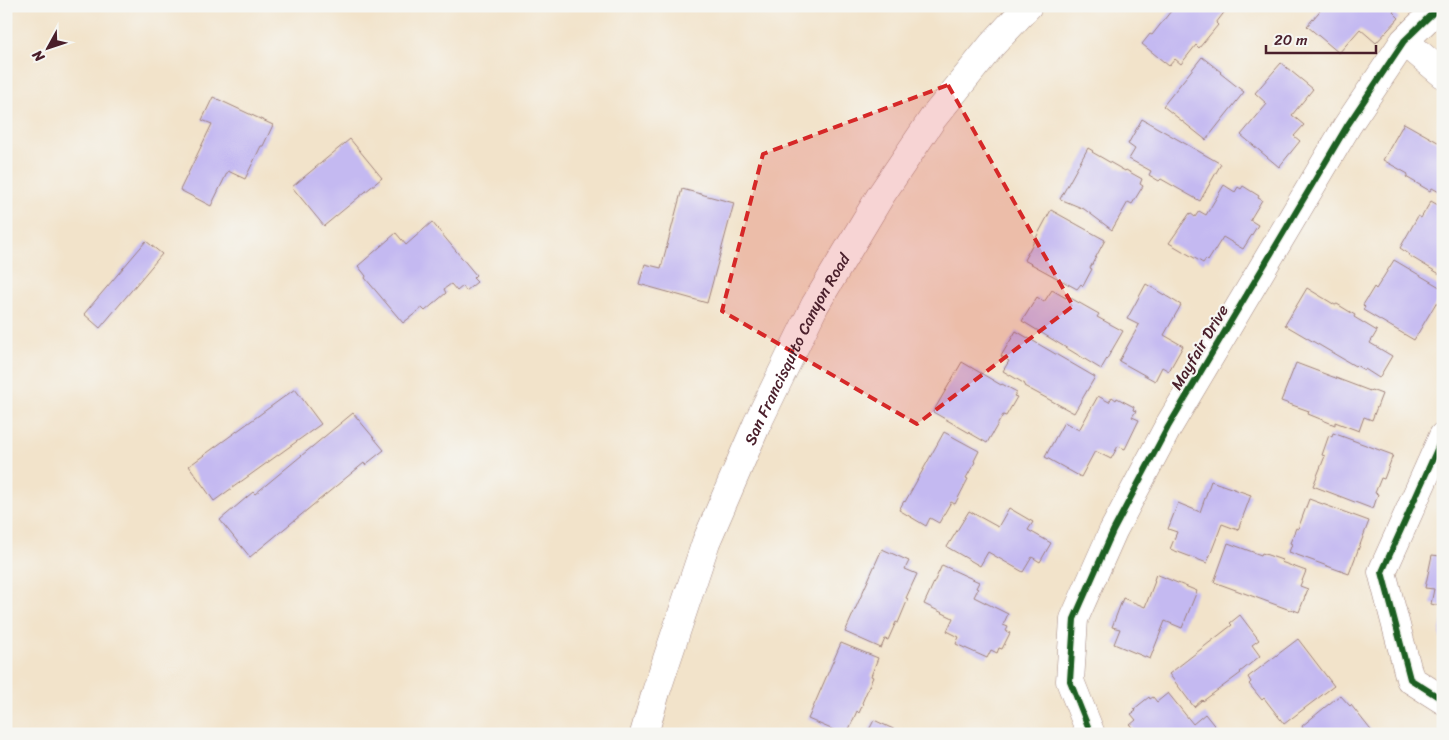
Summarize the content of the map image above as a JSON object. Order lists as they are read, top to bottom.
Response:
{
  "streets": {
    "street": ["Mayfair Drive", "San Francisquito Canyon Road"]
  },
  "scale_bar": "20 m",
  "north": "bottom left"
}
